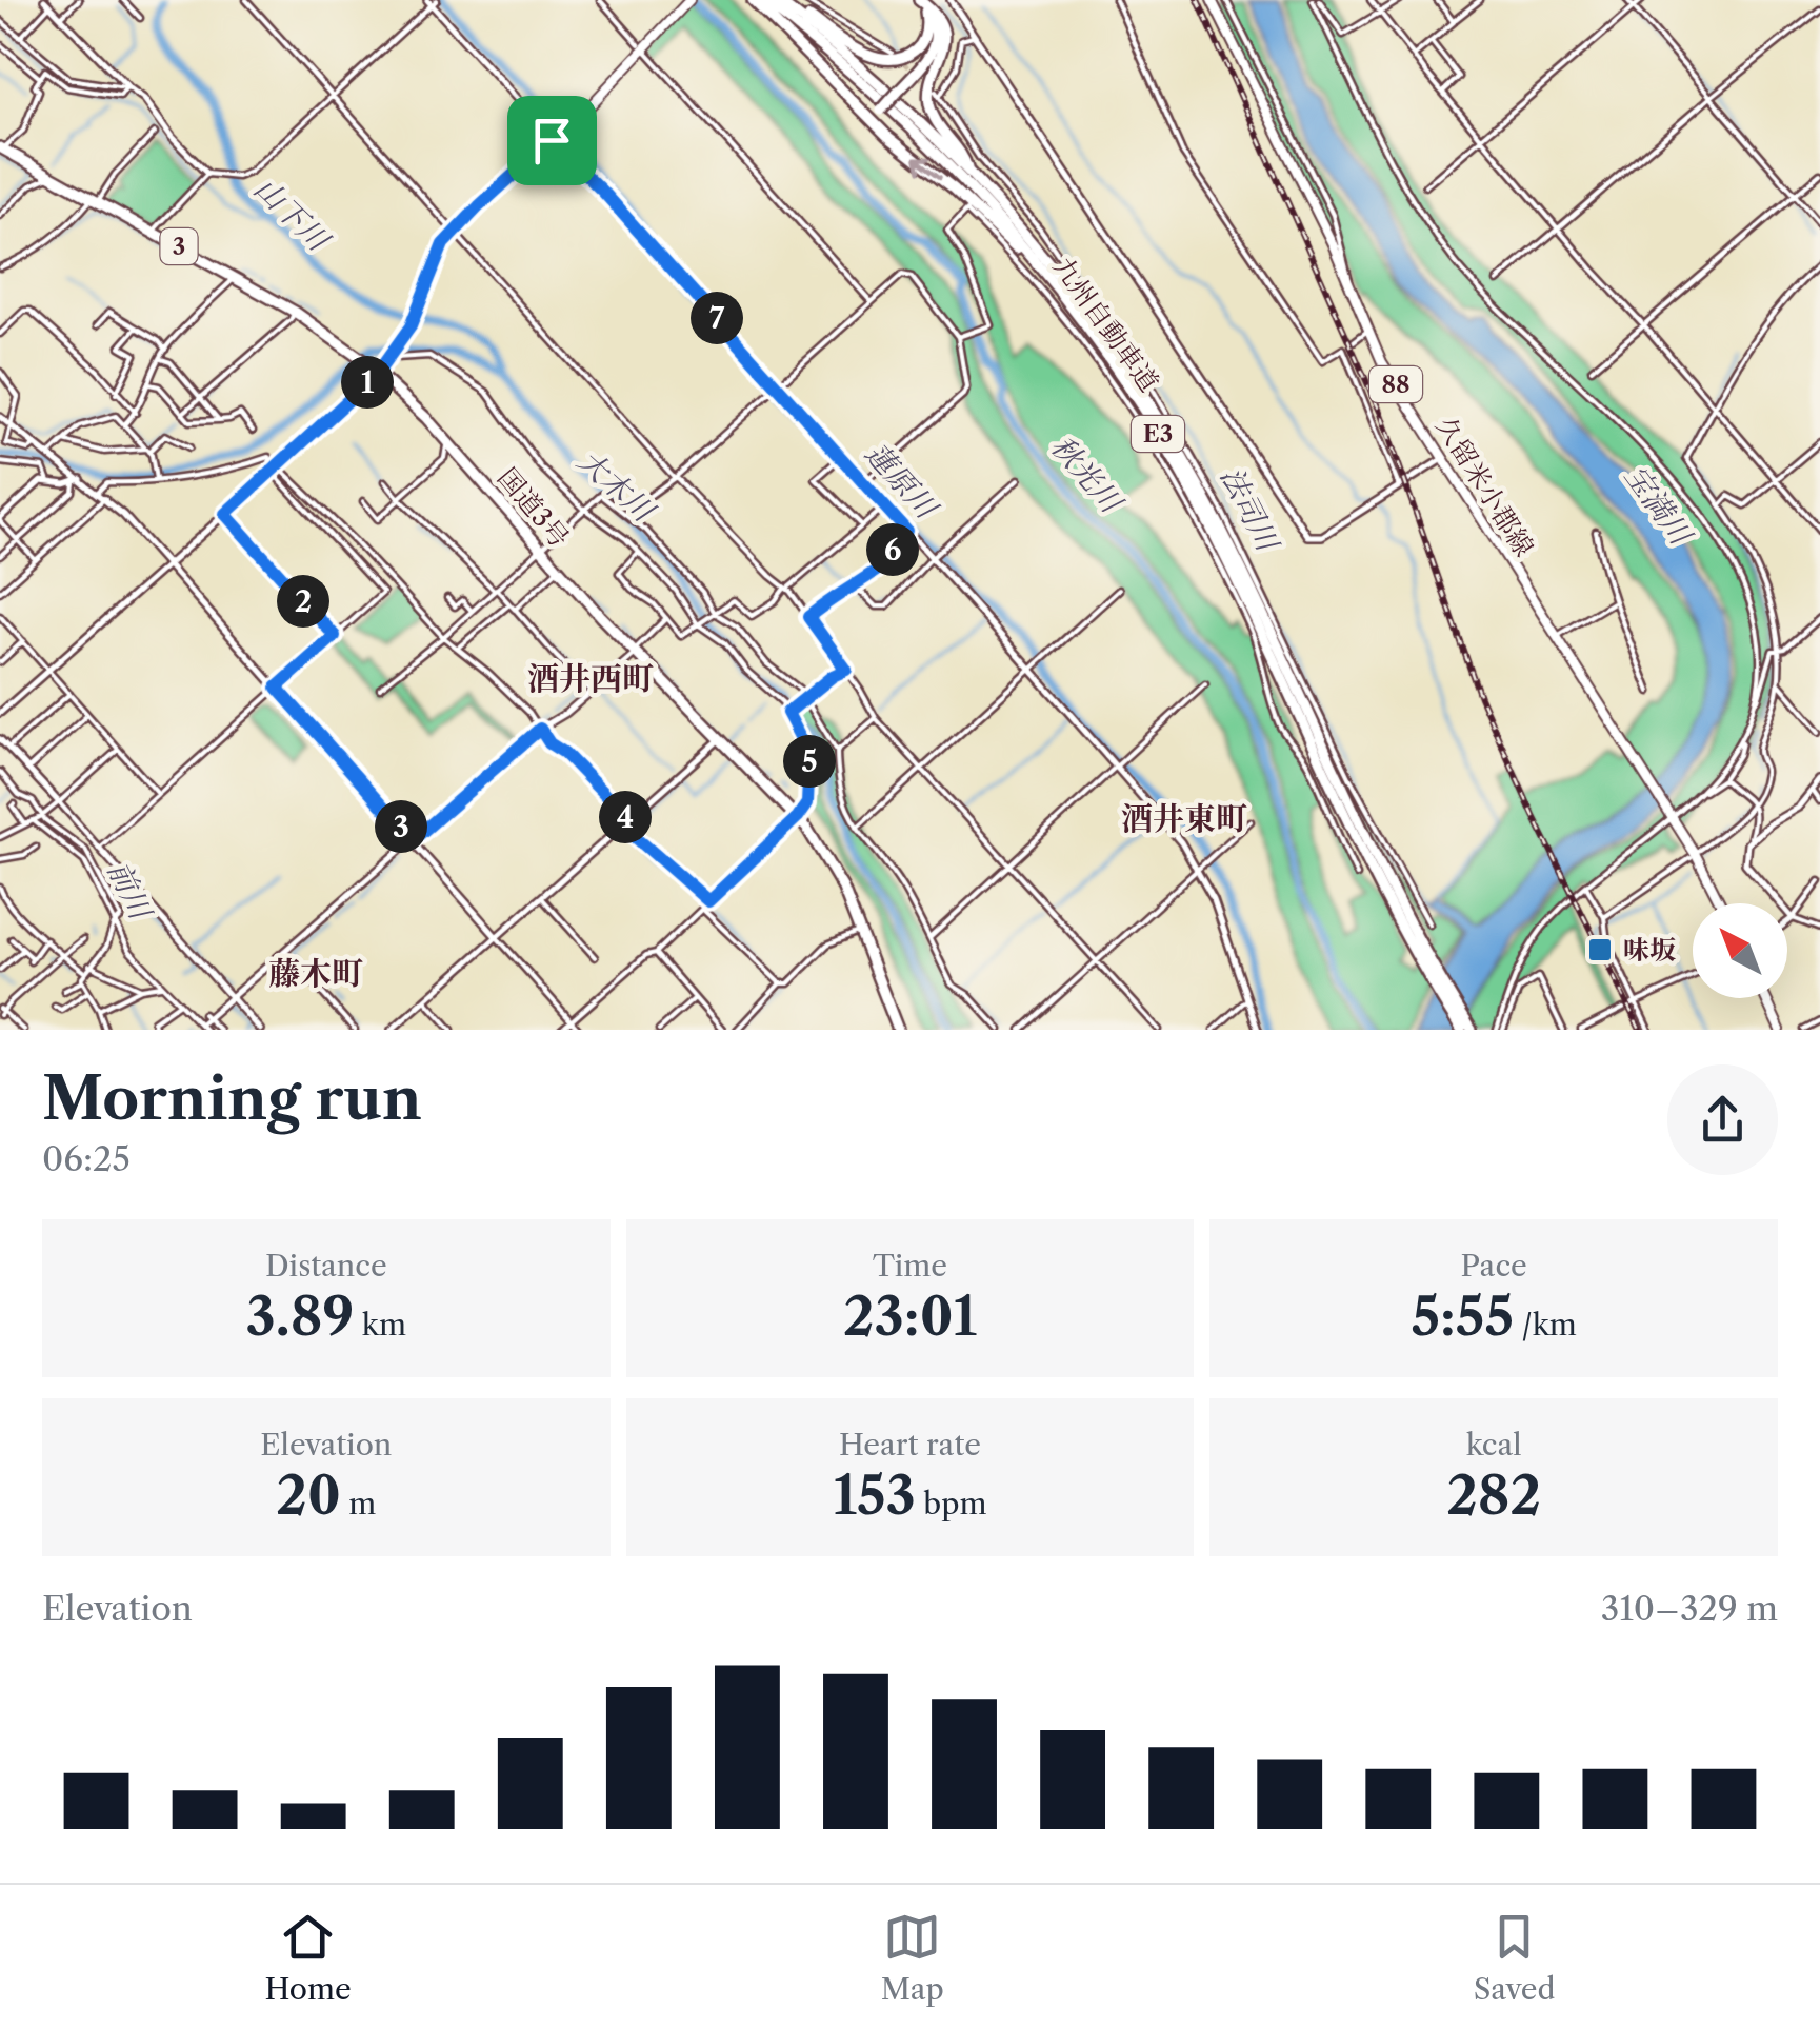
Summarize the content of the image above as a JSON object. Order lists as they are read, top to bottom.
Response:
{
  "streets": {
    "highway": [
      "3",
      "九州自動車道",
      "E3",
      "国道3号"
    ],
    "main road": ["88", "久留米小郡線"]
  },
  "districts": ["酒井西町", "酒井東町", "藤木町"],
  "water": [
    "山下川",
    "秋光川",
    "蓮原川",
    "大木川",
    "宝満川",
    "法司川",
    "前川"
  ],
  "places": {
    "transit": ["味坂"]
  },
  "north": "top left",
  "page": {
    "pins": [
      "7",
      "1",
      "6",
      "2",
      "5",
      "4",
      "3"
    ],
    "heading": ["Morning run", "06:25"],
    "stats": [
      ["Distance", "3.89 km"],
      ["Time", "23:01"],
      ["Pace", "5:55 /km"],
      ["Elevation", "20 m"],
      ["Heart rate", "153 bpm"],
      ["kcal", "282"]
    ],
    "chart": ["Elevation", "310–329 m"],
    "tabs": ["Home", "Map", "Saved"]
  }
}
